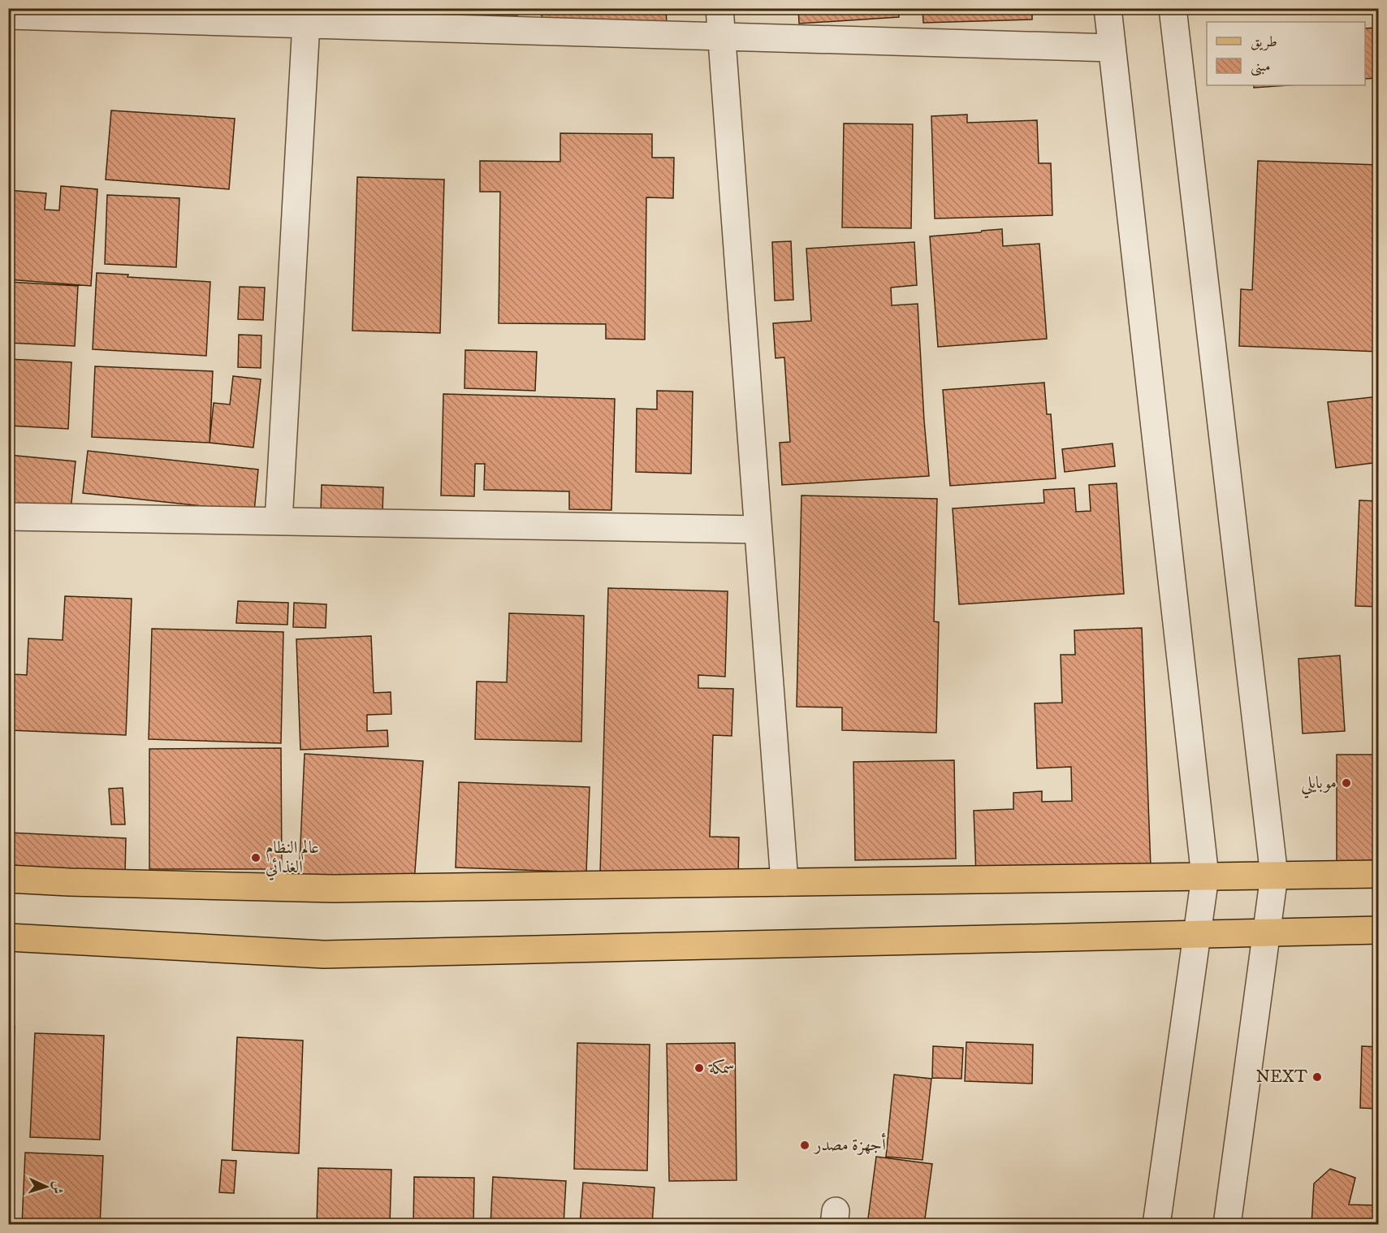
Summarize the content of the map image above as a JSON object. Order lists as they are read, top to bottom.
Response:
{
  "places": [
    "موبايلي",
    "عالم النظام الغذائي",
    "سمكة",
    "NEXT",
    "أجهزة مصدر"
  ],
  "legend": ["طريق", "مبنى"],
  "north": "right"
}
